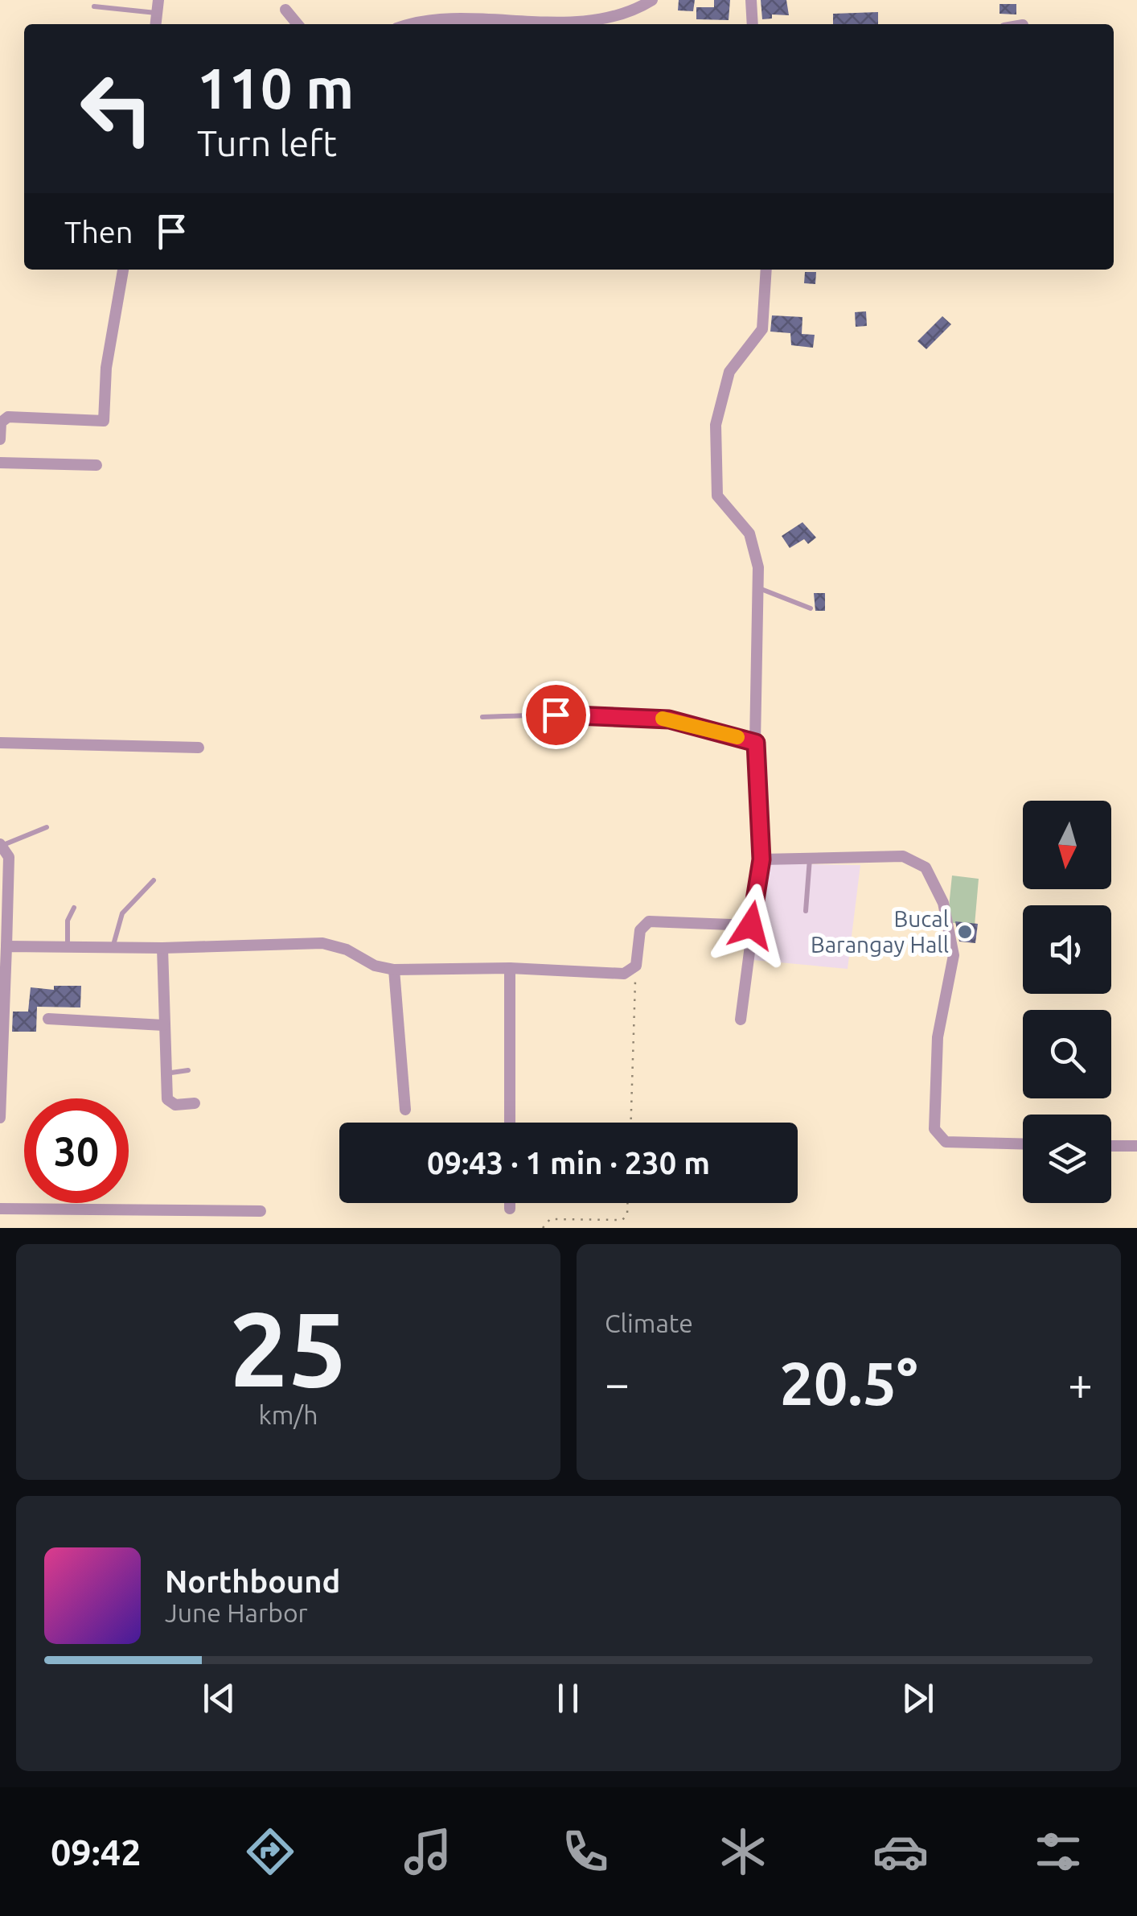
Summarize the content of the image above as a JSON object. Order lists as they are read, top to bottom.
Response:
{
  "places": ["Bucal Barangay Hall"],
  "north": "bottom",
  "page": {
    "turn": ["110 m", "Turn left"],
    "then": "Then",
    "limit": "30",
    "trip": "09:43 · 1 min · 230 m",
    "tile": [
      ["25", "km/h"],
      "Climate"
    ],
    "heat": ["−", "20.5°", "+"],
    "song": ["Northbound", "June Harbor"],
    "tabs": "09:42"
  }
}
